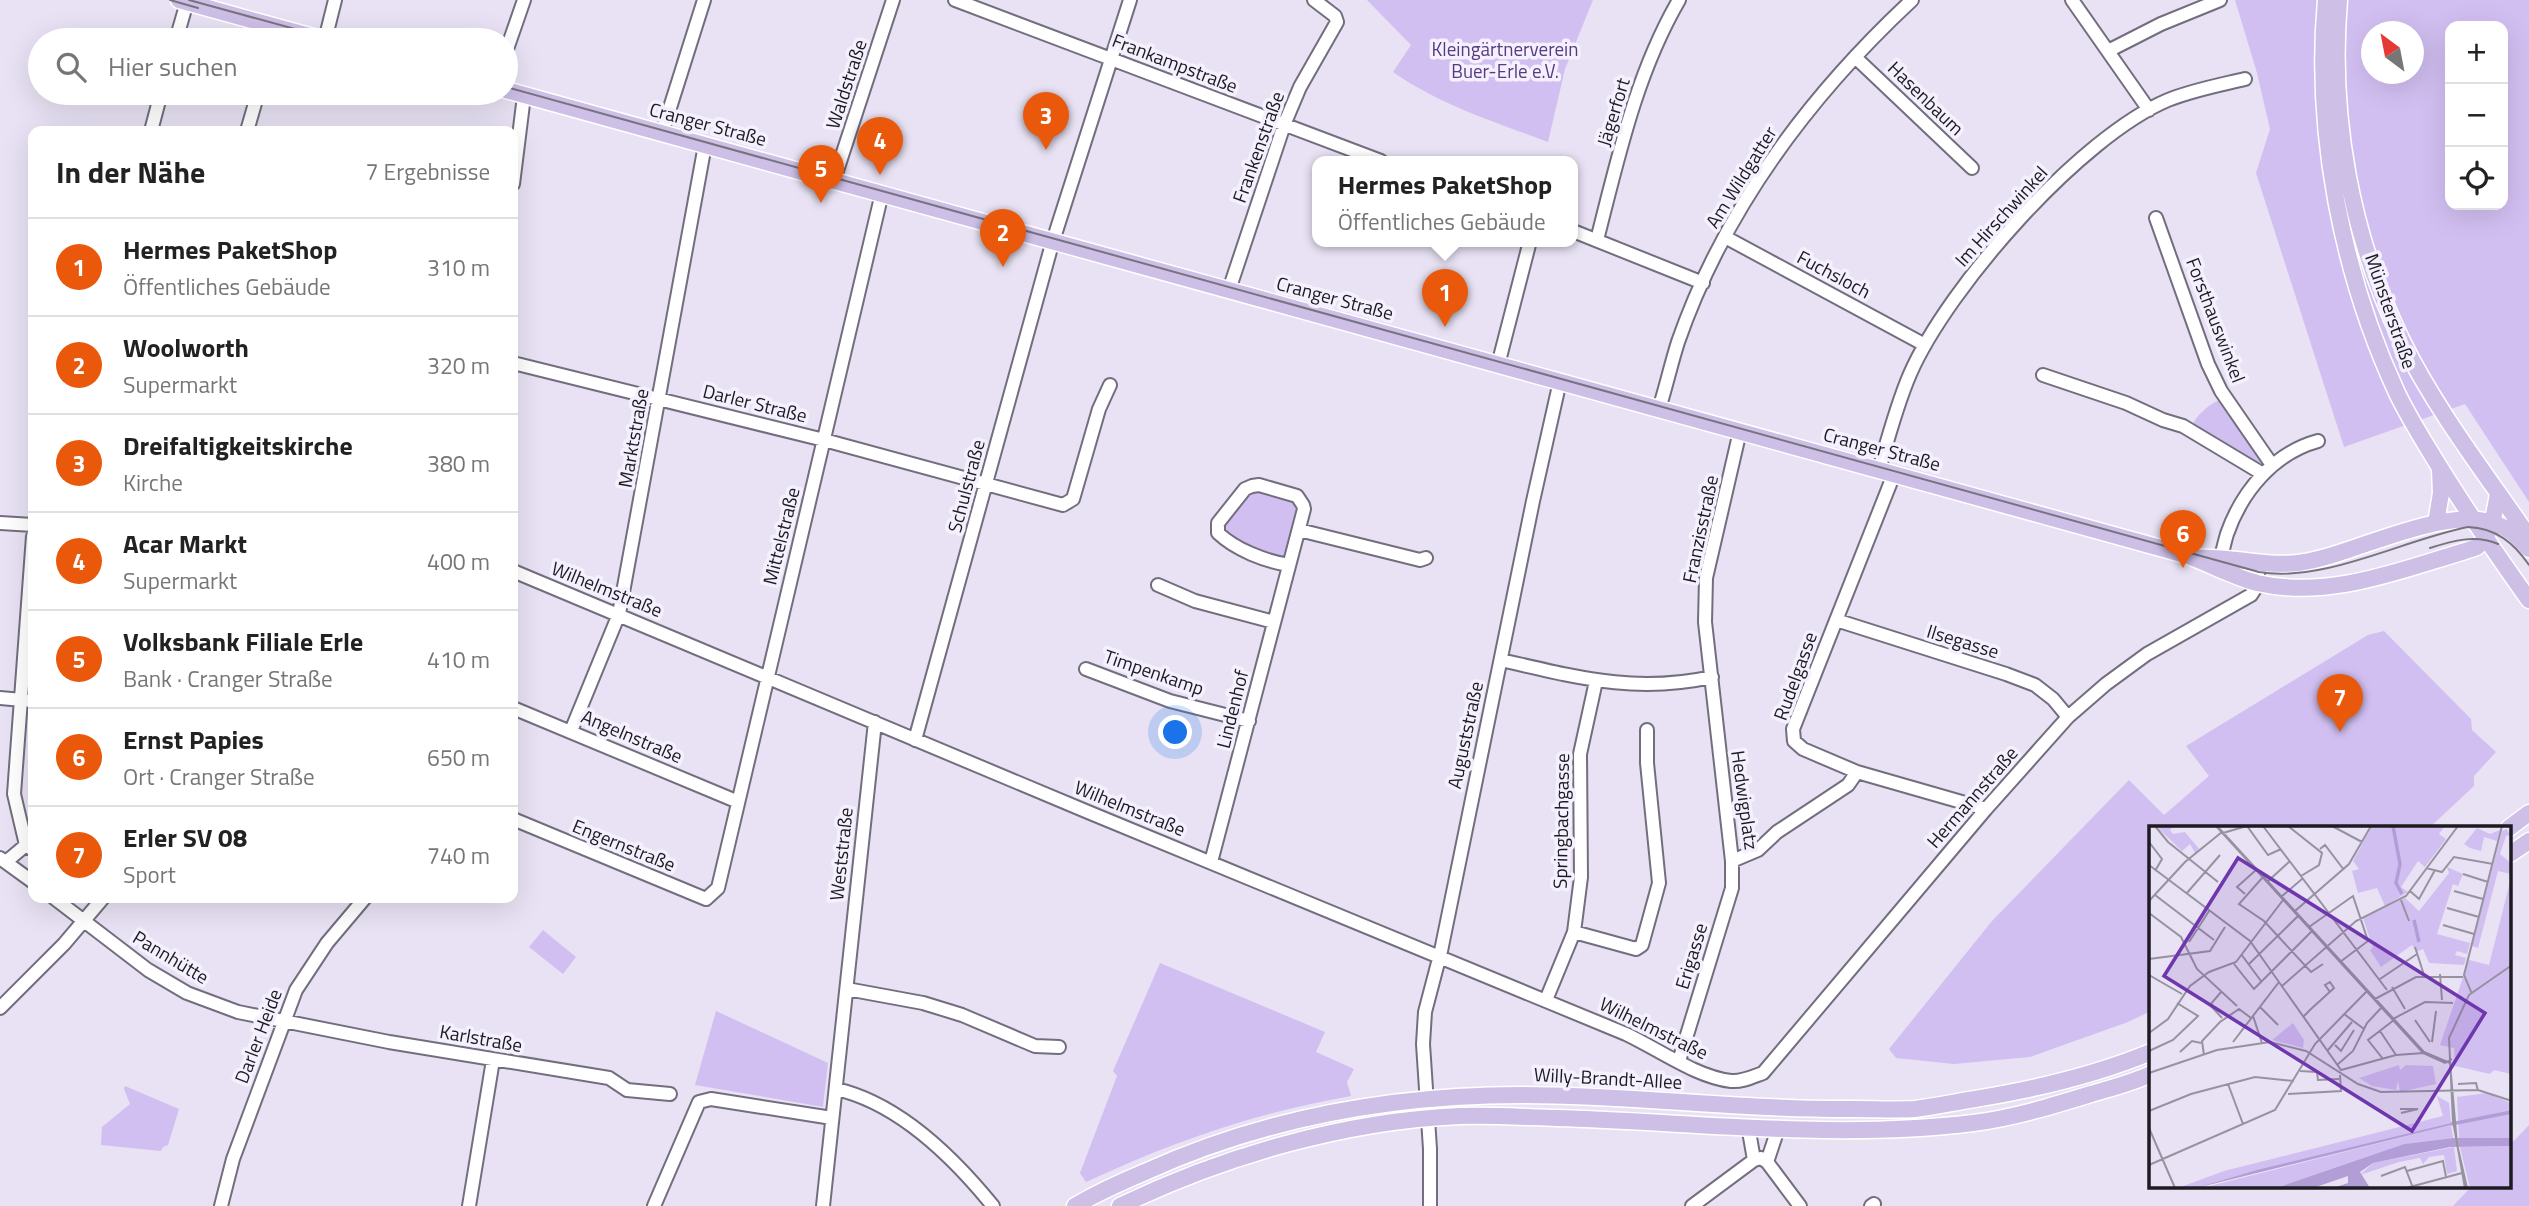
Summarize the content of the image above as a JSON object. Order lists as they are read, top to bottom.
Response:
{
  "streets": {
    "main road": ["Cranger Straße", "Münsterstraße", "Willy-Brandt-Allee"],
    "street": [
      "Frankampstraße",
      "Waldstraße",
      "Hasenbaum",
      "Jägerfort",
      "Frankenstraße",
      "Am Wildgatter",
      "Im Hirschwinkel",
      "Fuchsloch",
      "Forsthauswinkel",
      "Darler Straße",
      "Marktstraße",
      "Schulstraße",
      "Franzisstraße",
      "Mittelstraße",
      "Wilhelmstraße",
      "Ilsegasse",
      "Timpenkamp",
      "Rudelgasse",
      "Lindenhof",
      "Auguststraße",
      "Angelnstraße",
      "Hermannstraße",
      "Hedwigplatz",
      "Springbachgasse",
      "Engernstraße",
      "Weststraße",
      "Erigasse",
      "Pannhütte",
      "Darler Heide",
      "Karlstraße"
    ]
  },
  "crossings": [
    ["Frankampstraße", "Frankenstraße"],
    ["Frankampstraße", "Schulstraße"],
    ["Waldstraße", "Cranger Straße"],
    ["Hasenbaum", "Am Wildgatter"],
    ["Cranger Straße", "Frankenstraße"],
    ["Cranger Straße", "Am Wildgatter"],
    ["Cranger Straße", "Im Hirschwinkel"],
    ["Cranger Straße", "Münsterstraße"],
    ["Cranger Straße", "Marktstraße"],
    ["Cranger Straße", "Schulstraße"],
    ["Cranger Straße", "Franzisstraße"],
    ["Cranger Straße", "Mittelstraße"],
    ["Cranger Straße", "Rudelgasse"],
    ["Cranger Straße", "Auguststraße"],
    ["Cranger Straße", "Hermannstraße"],
    ["Am Wildgatter", "Fuchsloch"],
    ["Im Hirschwinkel", "Fuchsloch"],
    ["Im Hirschwinkel", "Rudelgasse"],
    ["Darler Straße", "Marktstraße"],
    ["Darler Straße", "Schulstraße"],
    ["Darler Straße", "Mittelstraße"],
    ["Marktstraße", "Wilhelmstraße"],
    ["Marktstraße", "Angelnstraße"],
    ["Schulstraße", "Wilhelmstraße"],
    ["Franzisstraße", "Hedwigplatz"],
    ["Mittelstraße", "Wilhelmstraße"],
    ["Mittelstraße", "Angelnstraße"],
    ["Mittelstraße", "Engernstraße"],
    ["Wilhelmstraße", "Lindenhof"],
    ["Wilhelmstraße", "Auguststraße"],
    ["Wilhelmstraße", "Hermannstraße"],
    ["Wilhelmstraße", "Springbachgasse"],
    ["Wilhelmstraße", "Weststraße"],
    ["Wilhelmstraße", "Erigasse"],
    ["Ilsegasse", "Rudelgasse"],
    ["Ilsegasse", "Hermannstraße"],
    ["Timpenkamp", "Lindenhof"],
    ["Rudelgasse", "Hermannstraße"],
    ["Rudelgasse", "Hedwigplatz"],
    ["Auguststraße", "Willy-Brandt-Allee"],
    ["Hedwigplatz", "Erigasse"],
    ["Pannhütte", "Darler Heide"],
    ["Pannhütte", "Karlstraße"],
    ["Darler Heide", "Karlstraße"]
  ],
  "parks": ["Kleingärtnerverein Buer-Erle e.V."],
  "north": "top left",
  "page": {
    "map_buttons": ["+", "−"],
    "search": "Hier suchen",
    "pins": [
      "3",
      "4",
      "5",
      "2",
      "1",
      "6",
      "7"
    ],
    "heading": ["In der Nähe", "7 Ergebnisse"],
    "popup": ["Hermes PaketShop", "Öffentliches Gebäude"],
    "list": [
      {
        "mark": "1",
        "name": "Hermes PaketShop",
        "note": "Öffentliches Gebäude",
        "value": "310 m"
      },
      {
        "mark": "2",
        "name": "Woolworth",
        "note": "Supermarkt",
        "value": "320 m"
      },
      {
        "mark": "3",
        "name": "Dreifaltigkeitskirche",
        "note": "Kirche",
        "value": "380 m"
      },
      {
        "mark": "4",
        "name": "Acar Markt",
        "note": "Supermarkt",
        "value": "400 m"
      },
      {
        "mark": "5",
        "name": "Volksbank Filiale Erle",
        "note": "Bank · Cranger Straße",
        "value": "410 m"
      },
      {
        "mark": "6",
        "name": "Ernst Papies",
        "note": "Ort · Cranger Straße",
        "value": "650 m"
      },
      {
        "mark": "7",
        "name": "Erler SV 08",
        "note": "Sport",
        "value": "740 m"
      }
    ]
  }
}
